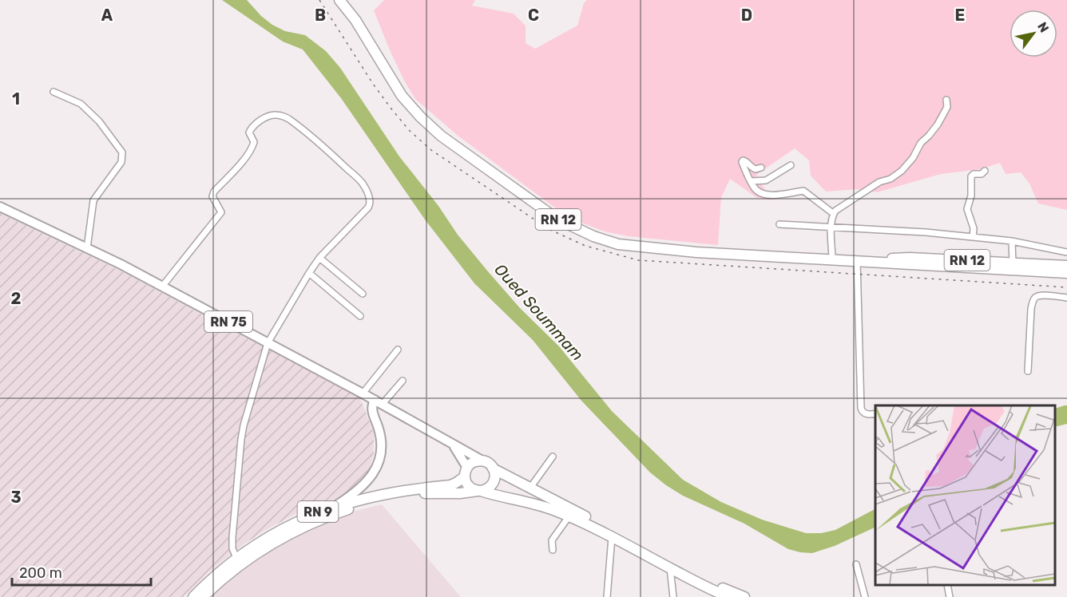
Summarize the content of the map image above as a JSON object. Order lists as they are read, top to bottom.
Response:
{
  "streets": {
    "highway": ["RN 12", "RN 9"],
    "main road": ["RN 75"]
  },
  "crossings": [
    ["RN 75", "RN 9"]
  ],
  "water": ["Oued Soummam"],
  "scale_bar": "200 m",
  "north": "top right",
  "grid": {
    "columns": [
      "A",
      "B",
      "C",
      "D",
      "E"
    ],
    "rows": ["1", "2", "3"]
  }
}
